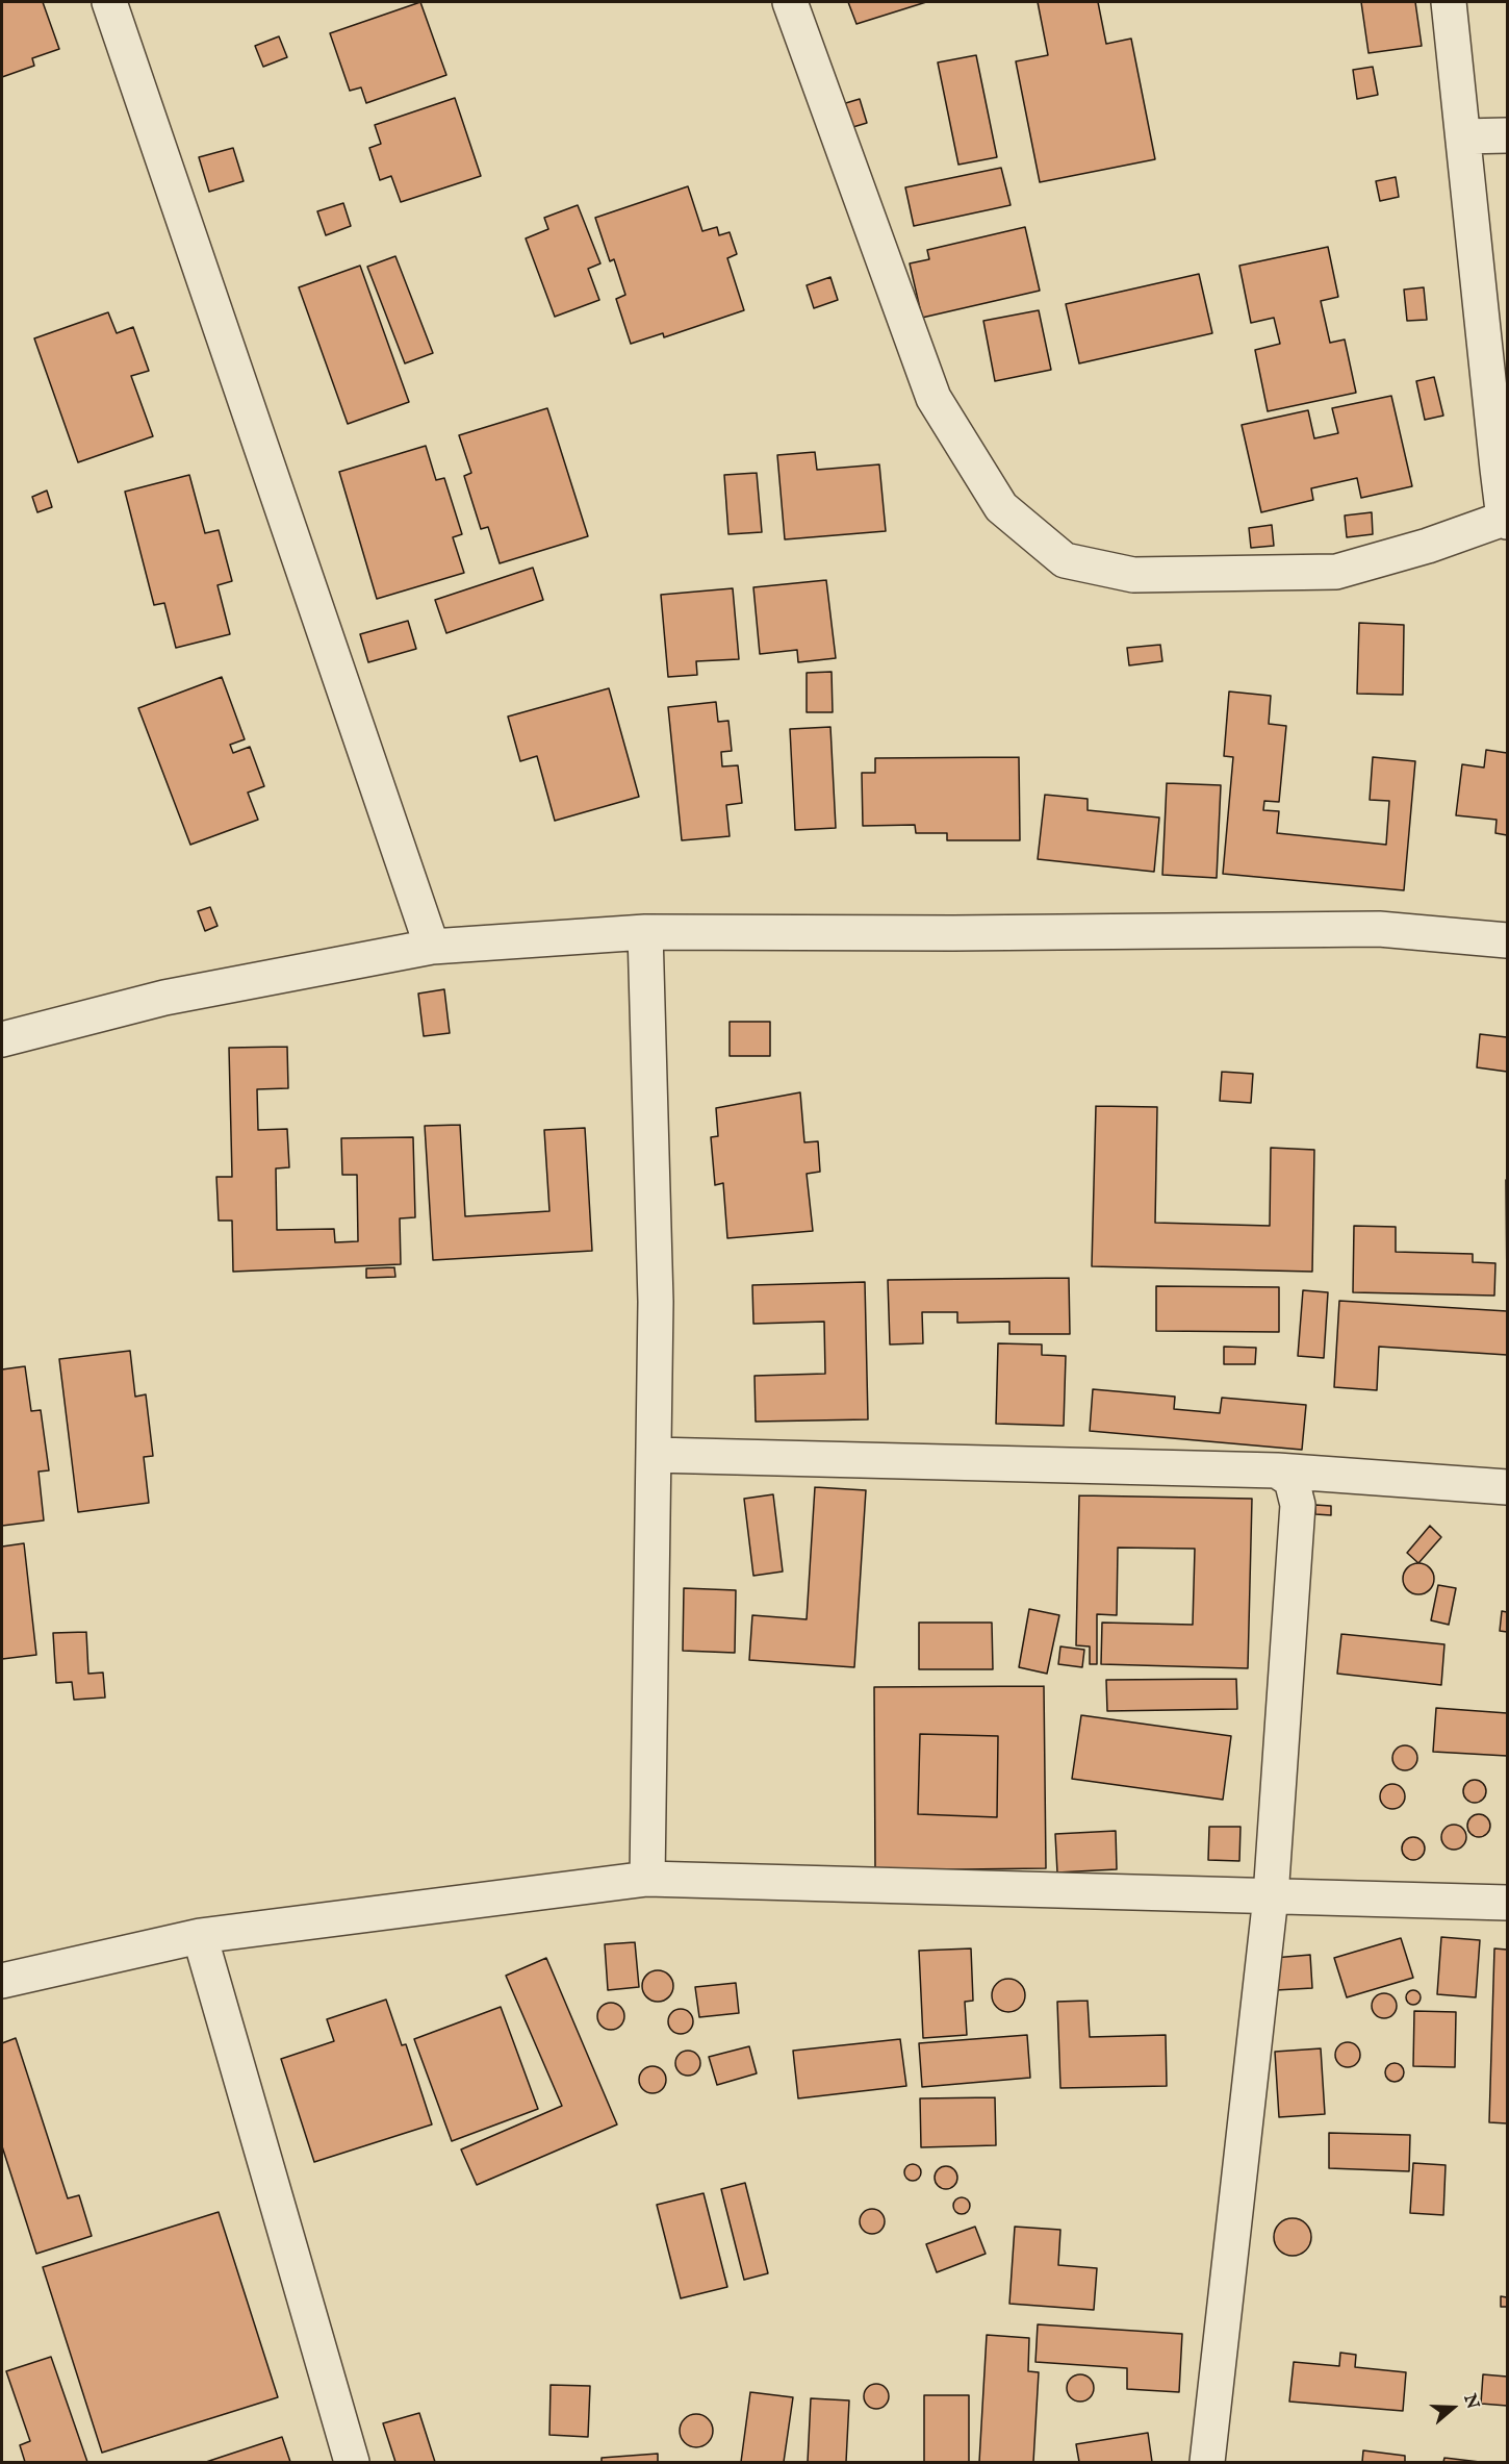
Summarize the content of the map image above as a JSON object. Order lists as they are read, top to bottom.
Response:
{
  "north": "right"
}
